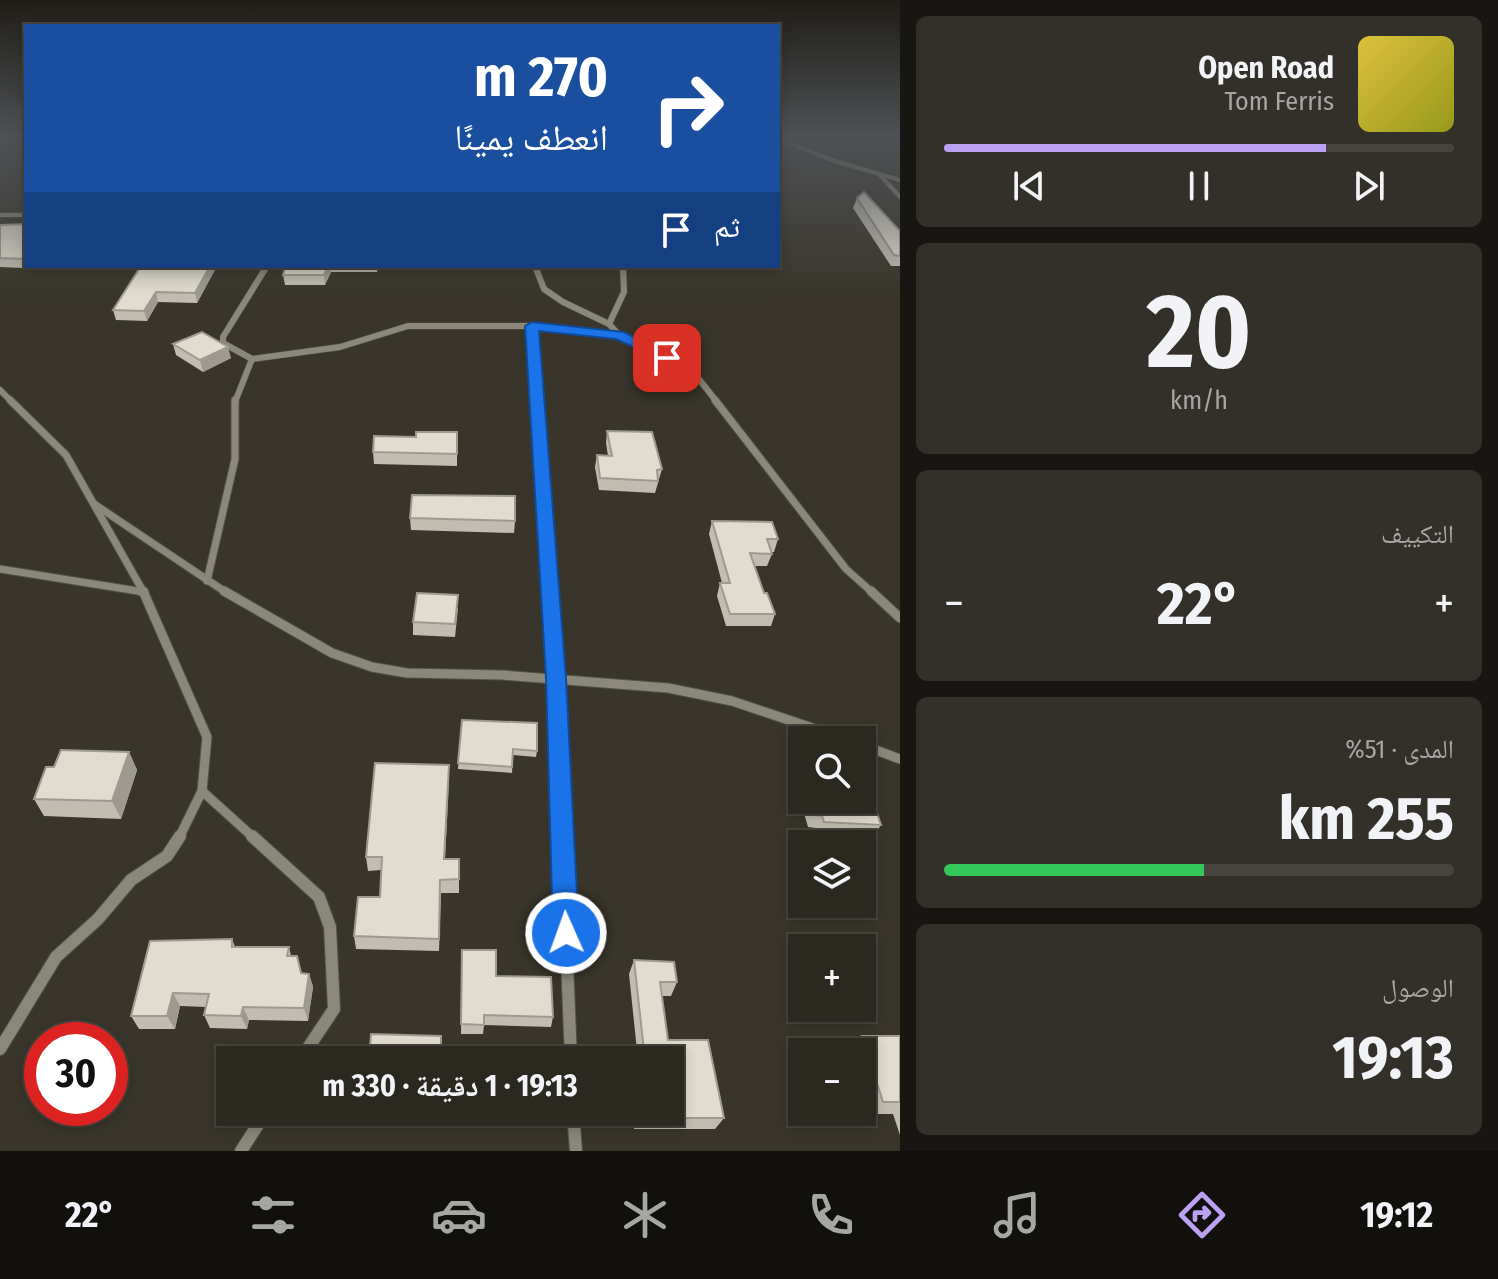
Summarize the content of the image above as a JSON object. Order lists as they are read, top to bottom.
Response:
{
  "page": {
    "turn": ["270 m", "انعطف يمينًا"],
    "song": ["Open Road", "Tom Ferris"],
    "then": "ثم",
    "tile": [
      ["20", "km/h"],
      "التكييف",
      ["المدى · 51%", "255 km"],
      ["الوصول", "19:13"]
    ],
    "heat": ["−", "22°", "+"],
    "map_buttons": ["+", "−"],
    "limit": "30",
    "trip": "19:13 · 1 دقيقة · 330 m",
    "tabs": ["19:12", "22°"]
  }
}
